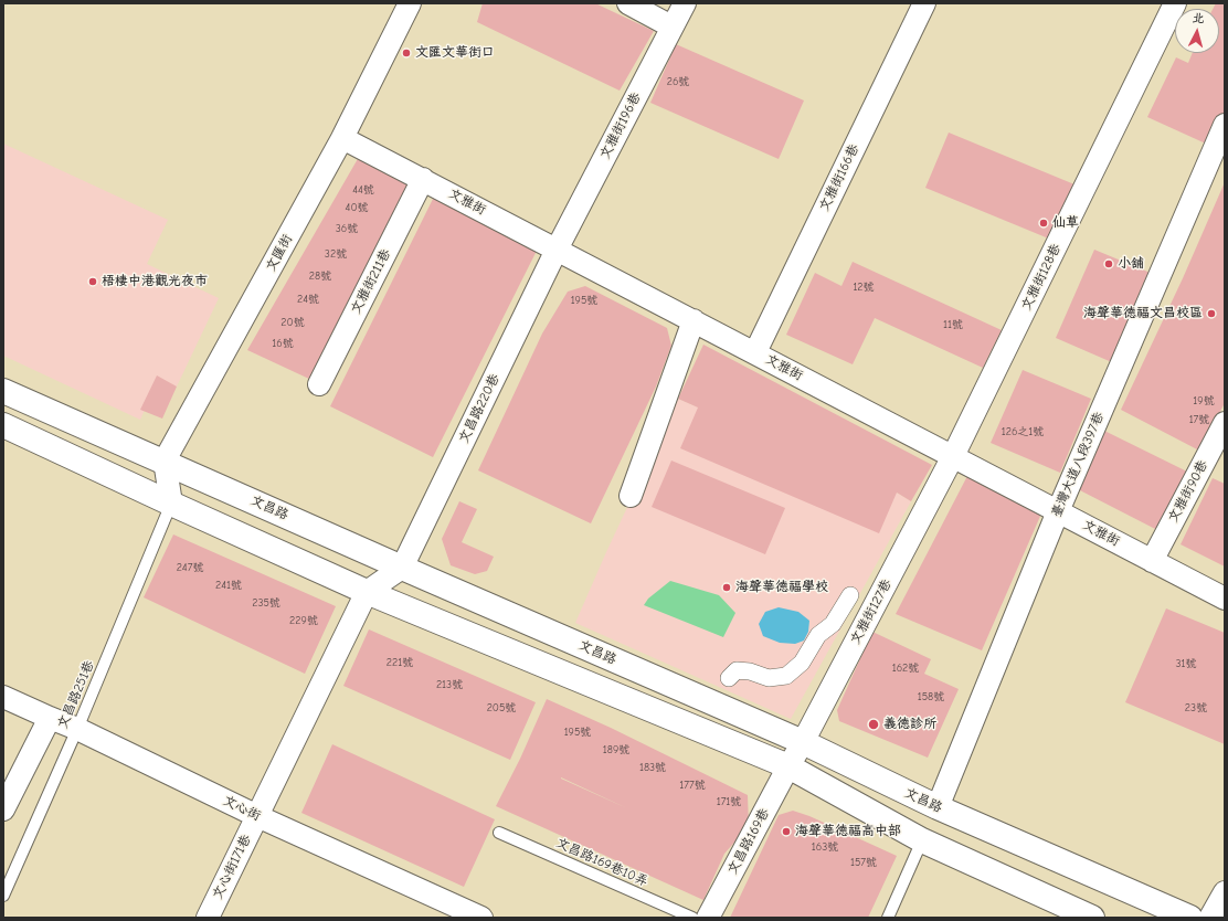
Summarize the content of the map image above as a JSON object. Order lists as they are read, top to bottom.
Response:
{
  "streets": {
    "street": [
      "文雅街196巷",
      "文雅街166巷",
      "文雅街",
      "文匯街",
      "文雅街128巷",
      "文雅街211巷",
      "文昌路220巷",
      "臺灣大道八段397巷",
      "文雅街90巷",
      "文昌路",
      "文雅街127巷",
      "文心街",
      "文昌路169巷",
      "文心街171巷"
    ],
    "lane": ["文昌路251巷", "文昌路169巷10弄"]
  },
  "crossings": [
    ["文雅街196巷", "文雅街"],
    ["文雅街196巷", "文昌路220巷"],
    ["文雅街166巷", "文雅街"],
    ["文雅街", "文匯街"],
    ["文雅街", "文雅街128巷"],
    ["文雅街", "文雅街211巷"],
    ["文雅街", "文昌路220巷"],
    ["文雅街", "臺灣大道八段397巷"],
    ["文雅街", "文雅街90巷"],
    ["文雅街", "文雅街127巷"],
    ["文匯街", "文昌路"],
    ["文雅街128巷", "文雅街127巷"],
    ["文昌路220巷", "文昌路"],
    ["臺灣大道八段397巷", "文昌路"],
    ["文昌路", "文雅街127巷"],
    ["文雅街127巷", "文昌路169巷"],
    ["文昌路251巷", "文心街"],
    ["文心街", "文心街171巷"]
  ],
  "places": [
    "文匯文華街口",
    "仙草",
    "小舖",
    "梧棲中港觀光夜市",
    "海聲華德福文昌校區",
    "海聲華德福學校",
    "義德診所",
    "海聲華德福高中部"
  ],
  "house_numbers": [
    "26號",
    "44號",
    "40號",
    "36號",
    "32號",
    "28號",
    "12號",
    "24號",
    "195號",
    "20號",
    "11號",
    "16號",
    "19號",
    "17號",
    "126之1號",
    "247號",
    "241號",
    "235號",
    "229號",
    "221號",
    "31號",
    "162號",
    "213號",
    "158號",
    "205號",
    "23號",
    "195號",
    "189號",
    "183號",
    "177號",
    "171號",
    "163號",
    "157號"
  ],
  "north": "top"
}
